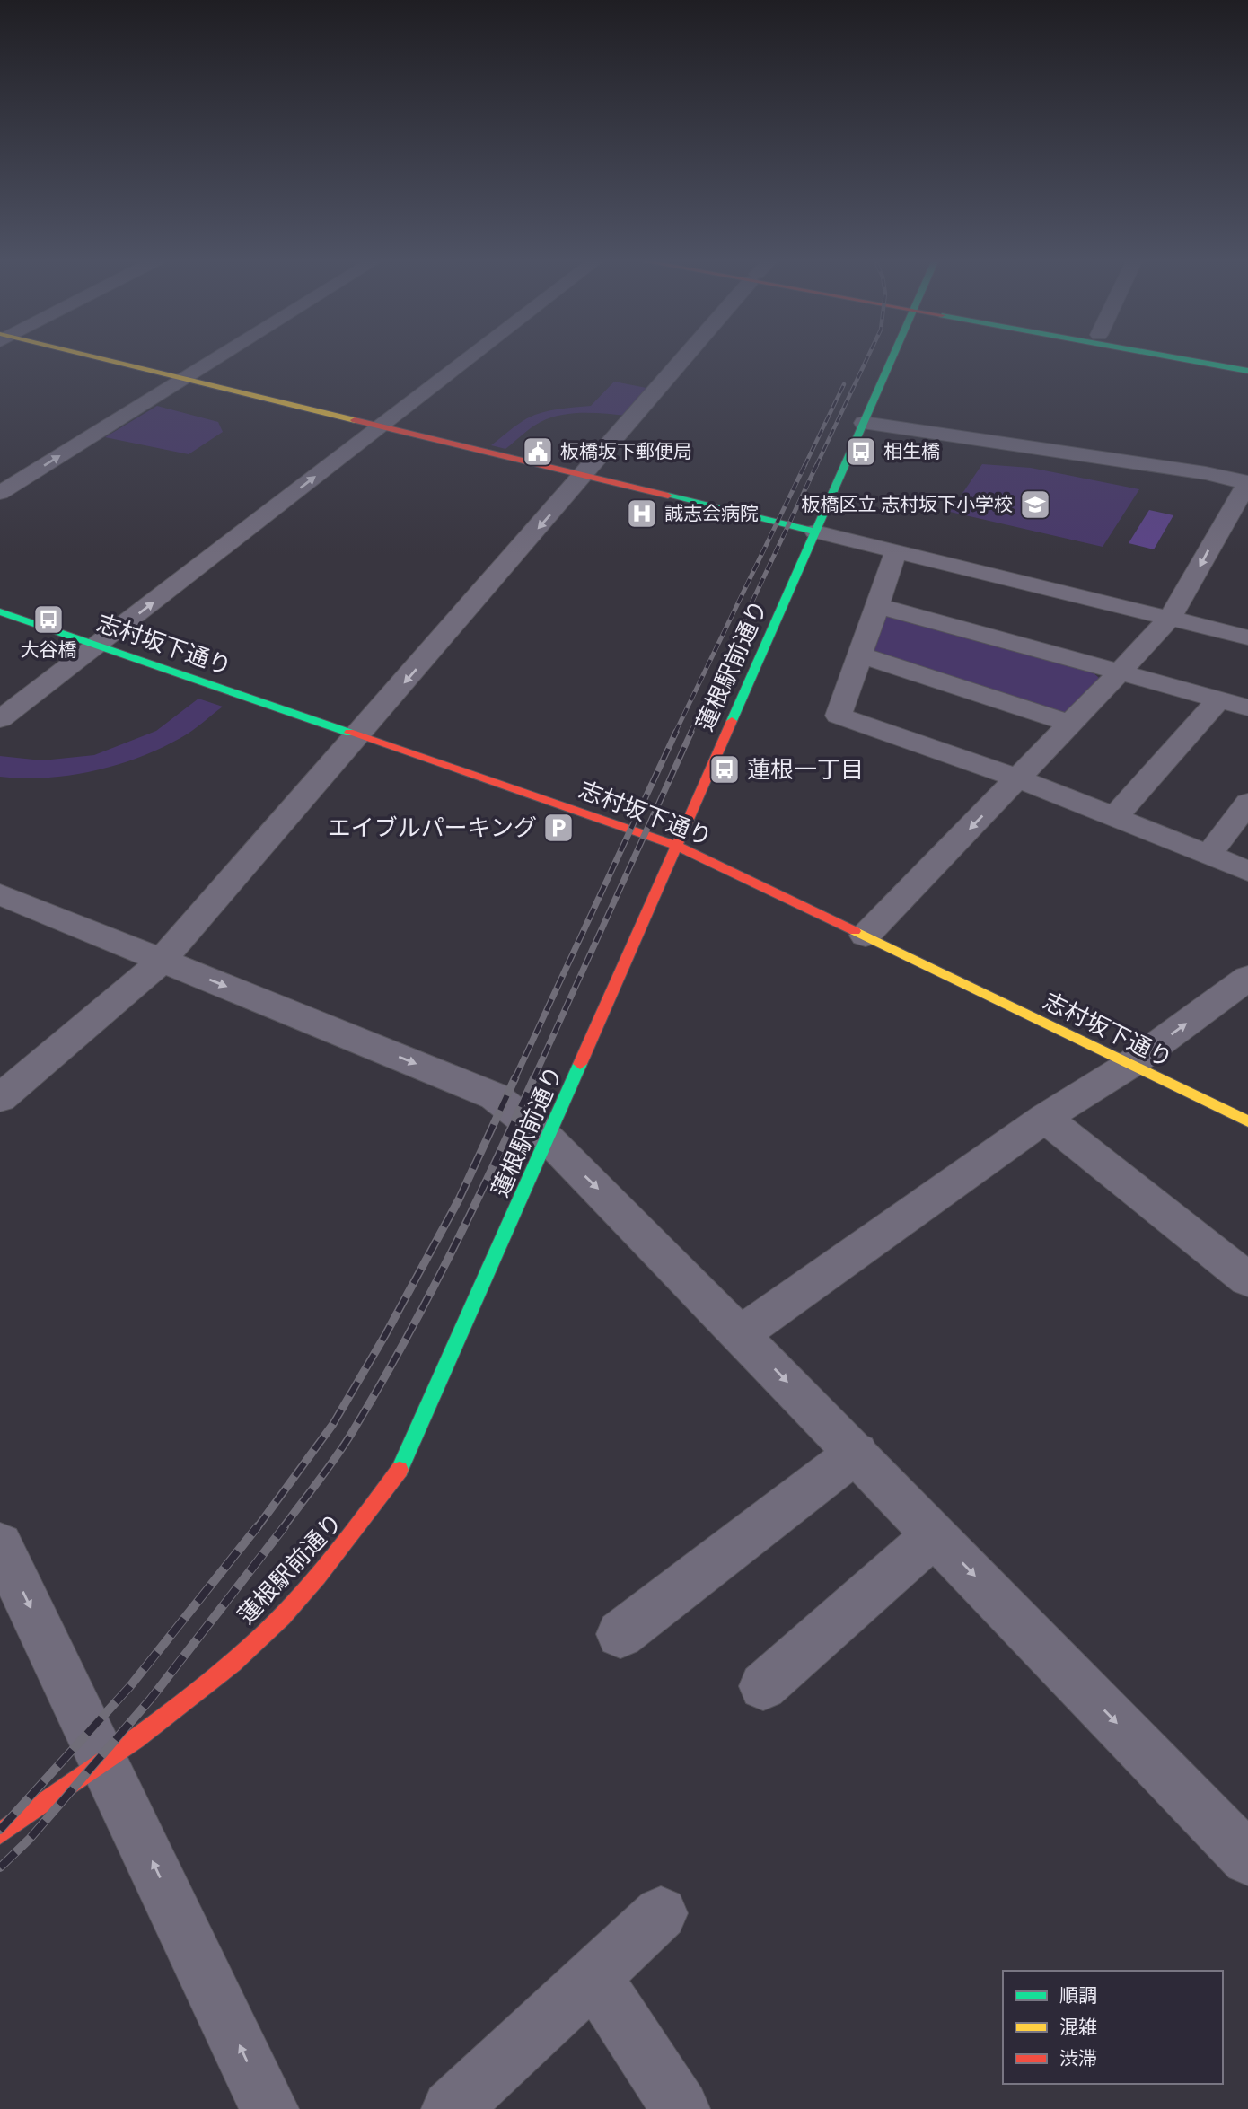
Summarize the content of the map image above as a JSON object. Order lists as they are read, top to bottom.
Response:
{
  "streets": {
    "street": ["志村坂下通り", "蓮根駅前通り"]
  },
  "crossings": [
    ["志村坂下通り", "蓮根駅前通り"]
  ],
  "places": {
    "public building": ["板橋坂下郵便局"],
    "bus stop": ["相生橋", "大谷橋", "蓮根一丁目"],
    "school or university": ["板橋区立 志村坂下小学校"],
    "hospital": ["誠志会病院"],
    "parking": ["エイブルパーキング"]
  },
  "legend": ["順調", "混雑", "渋滞"]
}
